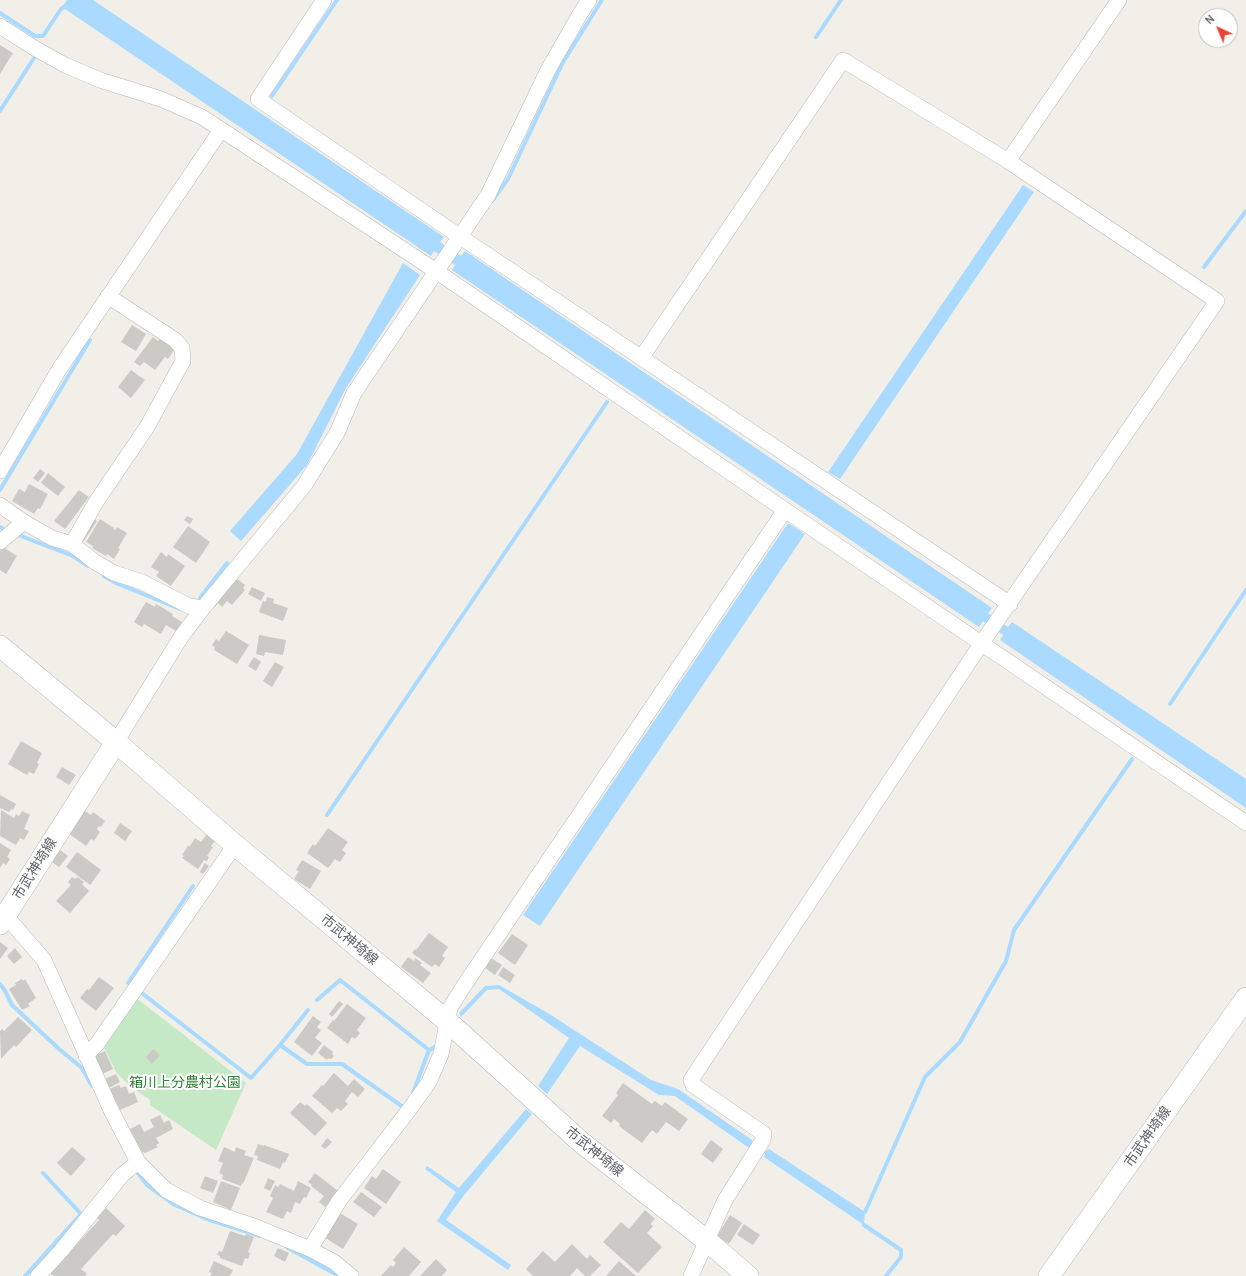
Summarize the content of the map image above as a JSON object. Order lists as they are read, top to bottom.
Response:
{
  "streets": {
    "main road": ["市武神埼線"]
  },
  "parks": ["箱川上分農村公園"],
  "north": "top left"
}
